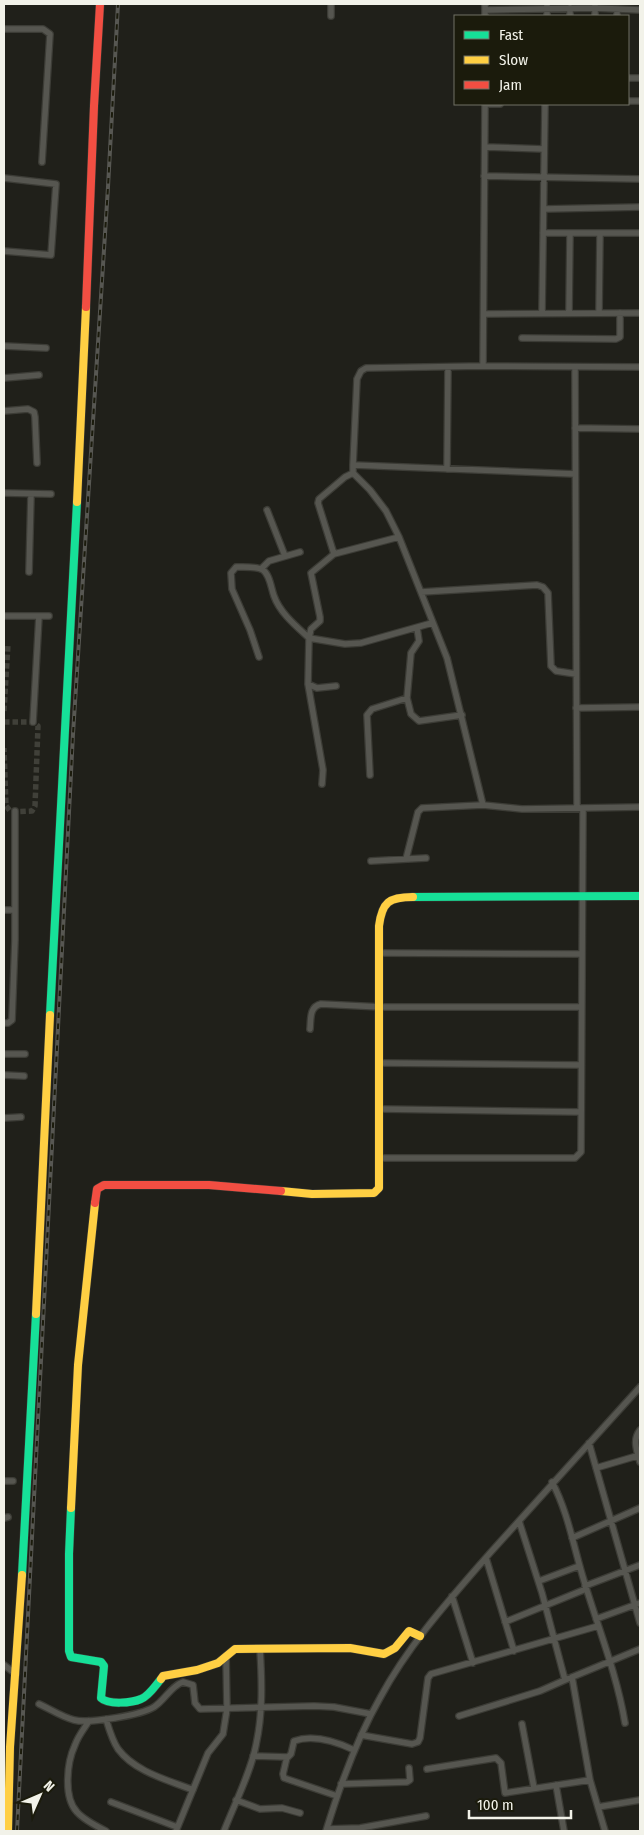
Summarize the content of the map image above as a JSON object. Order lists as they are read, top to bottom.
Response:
{
  "legend": ["Fast", "Slow", "Jam"],
  "scale_bar": "100 m",
  "north": "top right"
}
